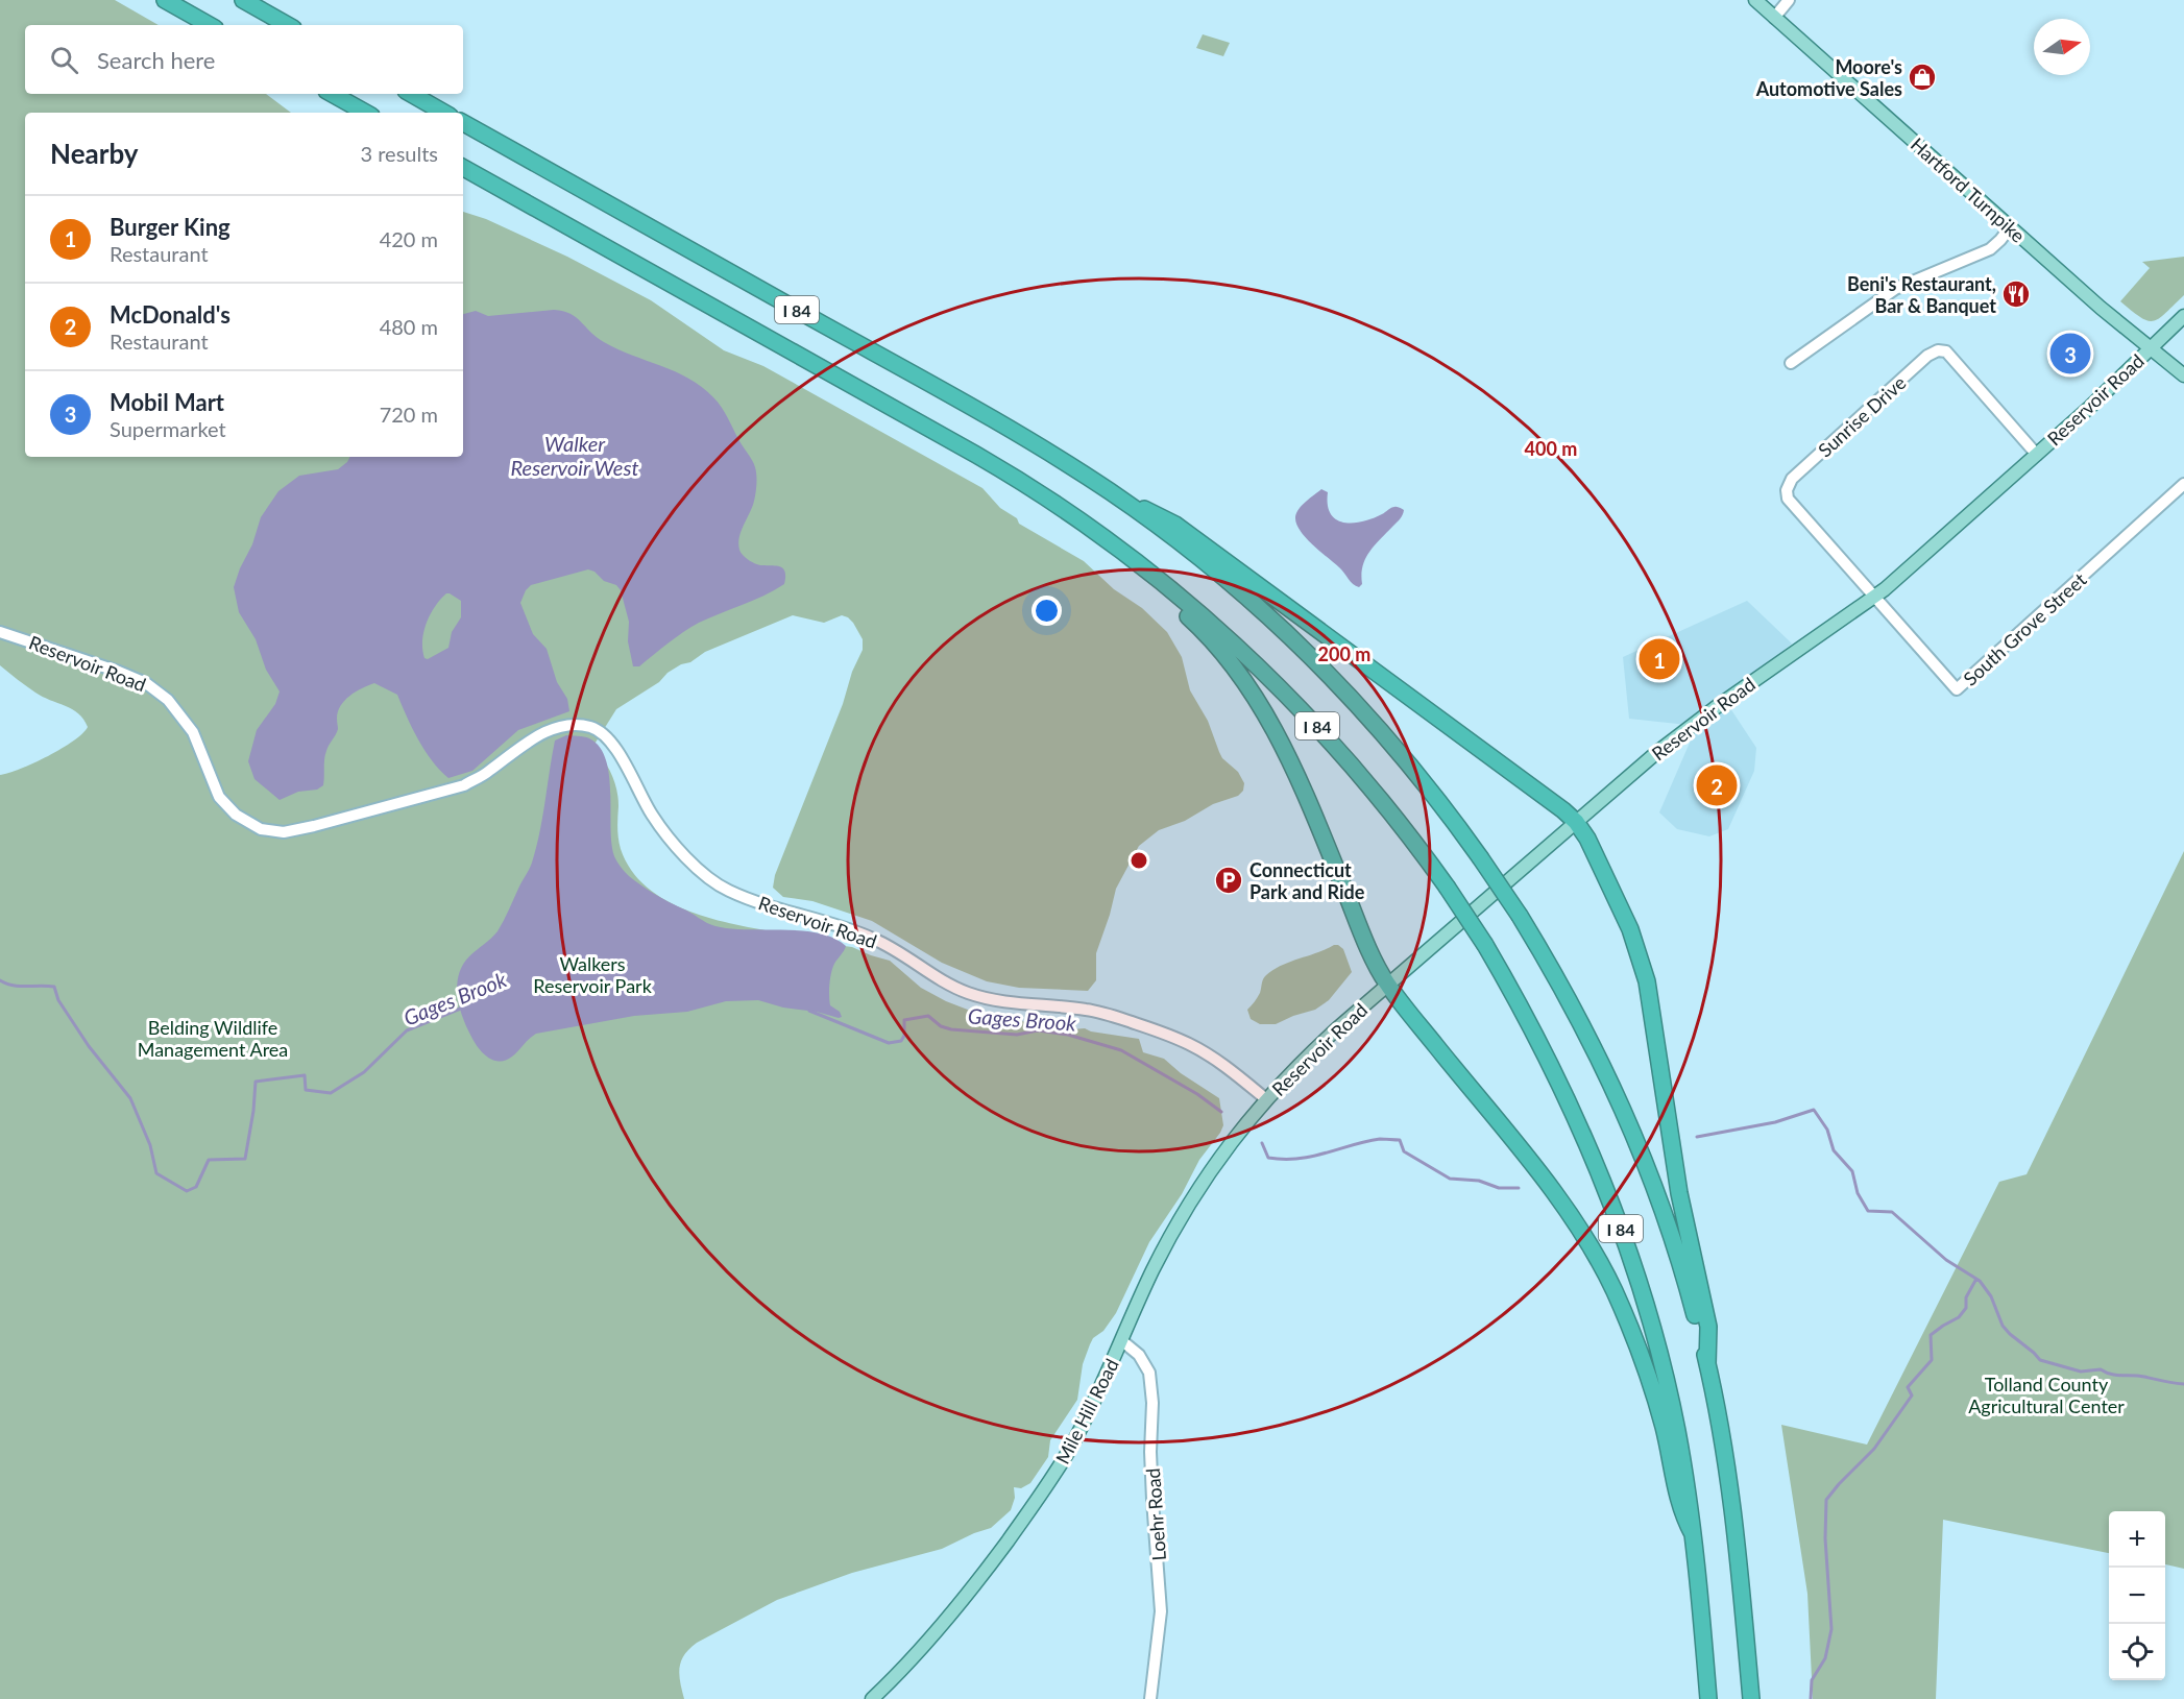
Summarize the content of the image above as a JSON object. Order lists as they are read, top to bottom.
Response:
{
  "streets": {
    "highway": ["I 84"],
    "main road": ["Hartford Turnpike", "Reservoir Road", "Mile Hill Road"],
    "street": ["Sunrise Drive", "South Grove Street", "Loehr Road"]
  },
  "crossings": [
    ["Hartford Turnpike", "Reservoir Road"],
    ["Reservoir Road", "Sunrise Drive"],
    ["Reservoir Road", "South Grove Street"],
    ["Reservoir Road", "Mile Hill Road"],
    ["Sunrise Drive", "South Grove Street"],
    ["Mile Hill Road", "Loehr Road"]
  ],
  "water": ["Walker Reservoir West", "Gages Brook"],
  "parks": ["Walkers Reservoir Park", "Belding Wildlife Management Area", "Tolland County Agricultural Center"],
  "places": {
    "shop": ["Moore's Automotive Sales"],
    "restaurant": ["Beni's Restaurant, Bar & Banquet"],
    "parking": ["Connecticut Park and Ride"]
  },
  "north": "right",
  "page": {
    "search": "Search here",
    "heading": ["Nearby", "3 results"],
    "list": [
      {
        "mark": "1",
        "name": "Burger King",
        "note": "Restaurant",
        "value": "420 m"
      },
      {
        "mark": "2",
        "name": "McDonald's",
        "note": "Restaurant",
        "value": "480 m"
      },
      {
        "mark": "3",
        "name": "Mobil Mart",
        "note": "Supermarket",
        "value": "720 m"
      }
    ],
    "pins": ["3", "1", "2"],
    "map_buttons": ["+", "−"]
  },
  "rings": ["400 m", "200 m"]
}
